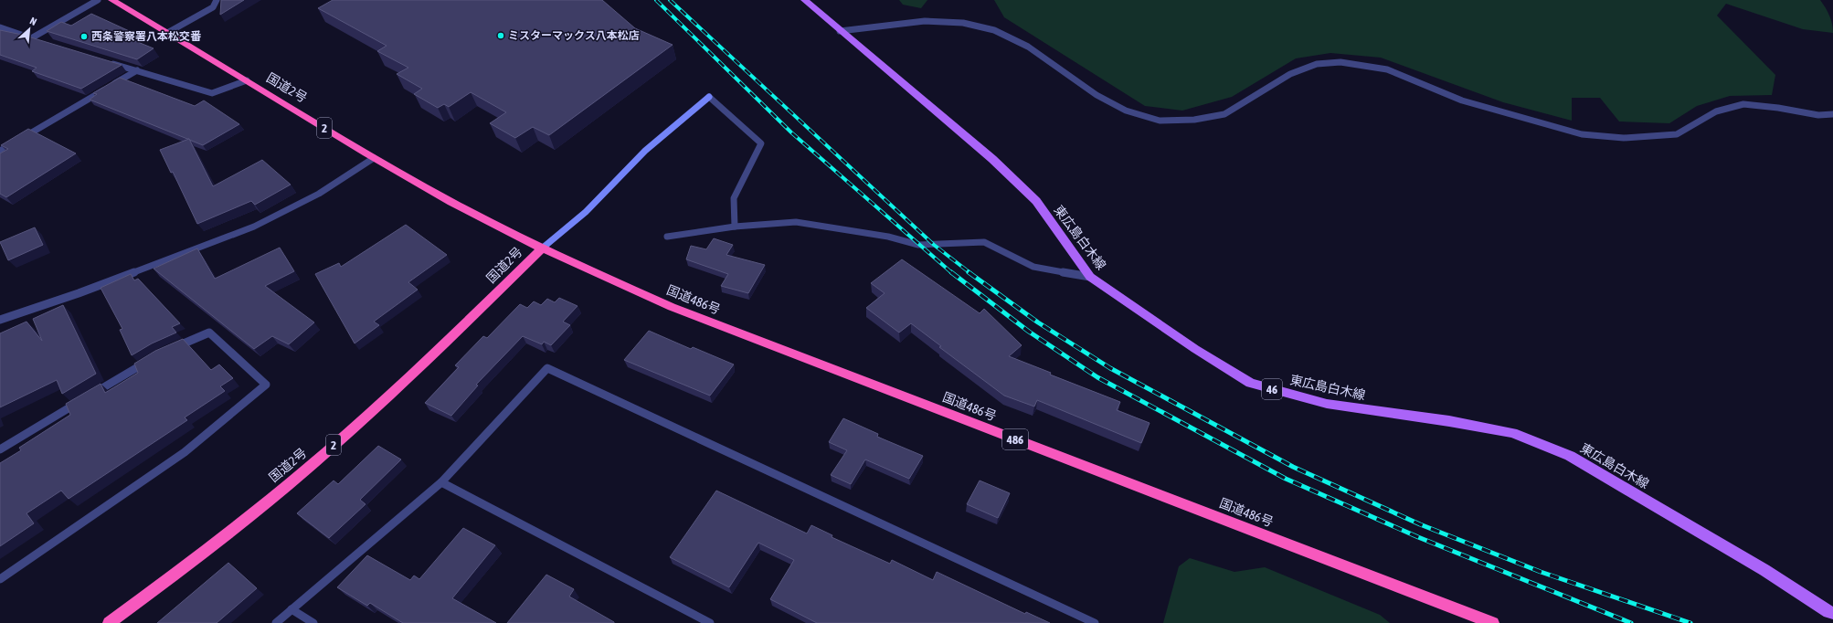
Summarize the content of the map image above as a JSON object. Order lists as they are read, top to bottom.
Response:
{
  "streets": {
    "highway": [
      "国道2号",
      "2",
      "国道486号",
      "486"
    ],
    "main road": ["東広島白木線", "46"]
  },
  "crossings": [
    ["国道2号", "国道486号"]
  ],
  "places": ["ミスターマックス八本松店", "西条警察署八本松交番"],
  "north": "top right"
}
